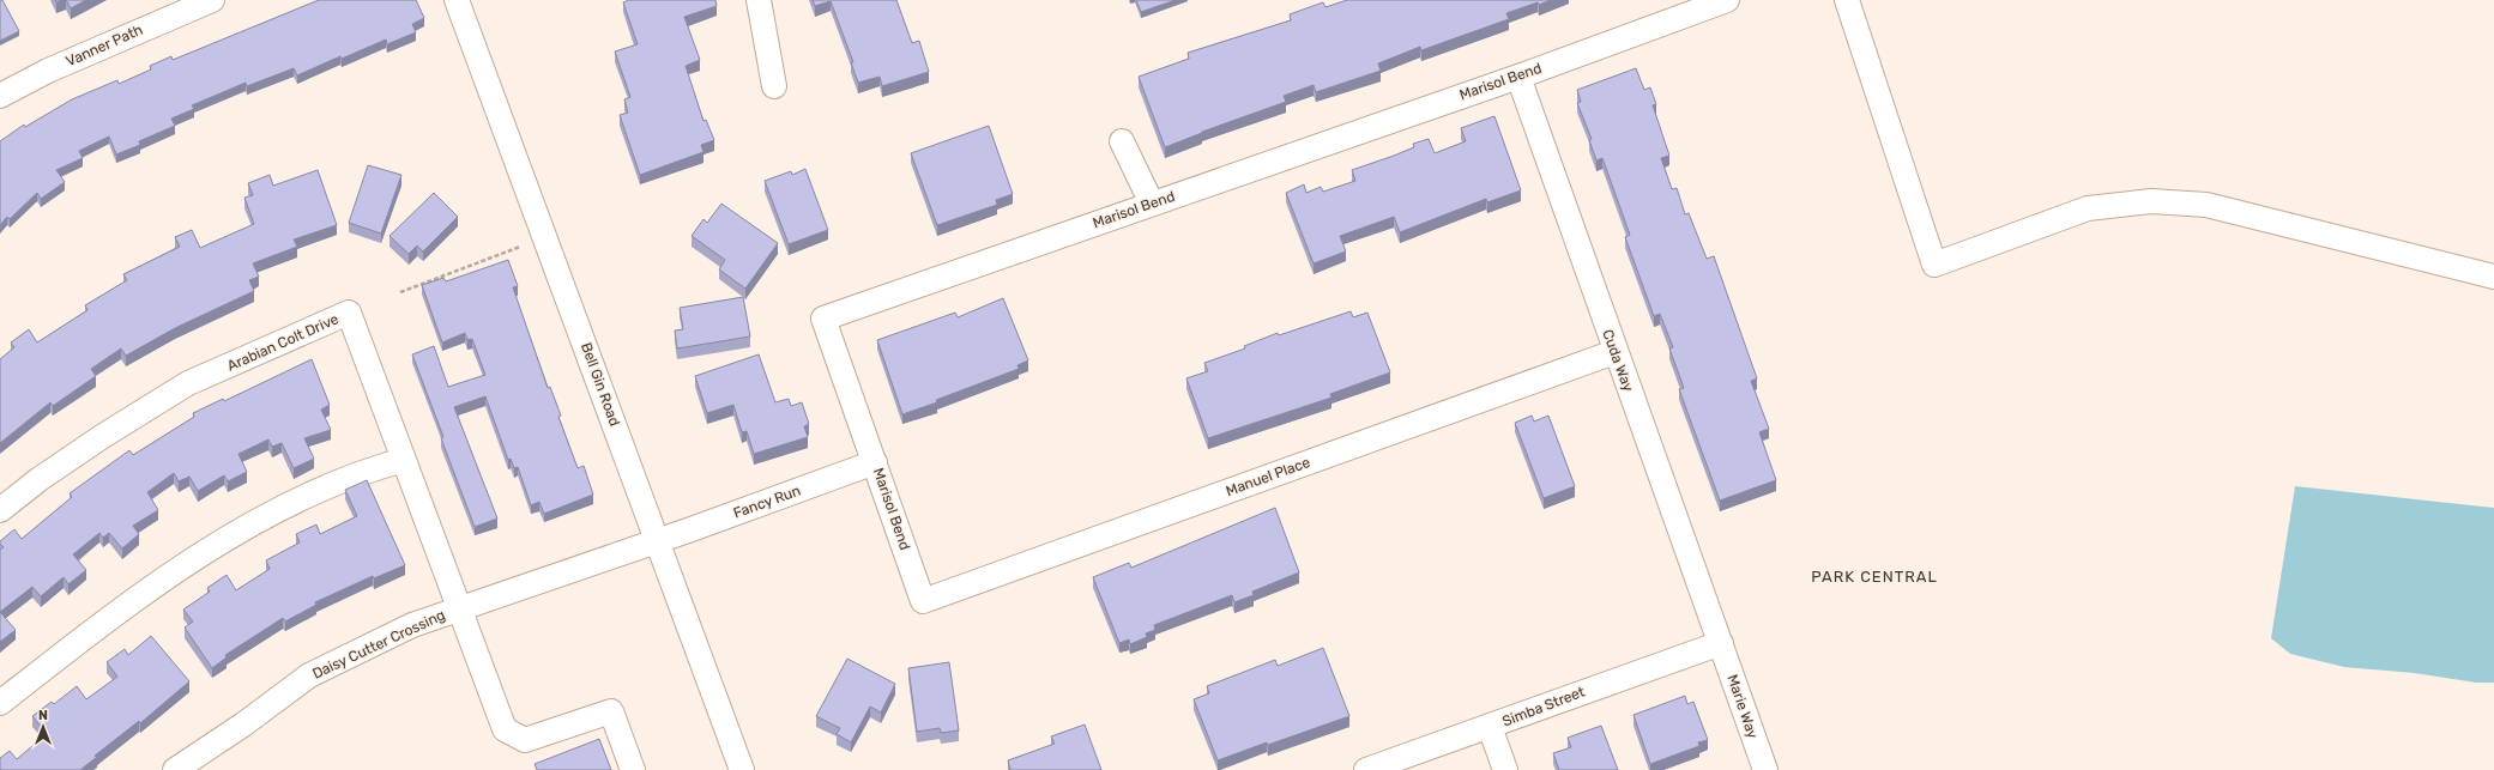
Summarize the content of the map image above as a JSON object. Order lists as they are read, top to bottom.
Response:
{
  "streets": {
    "street": [
      "Vanner Path",
      "Marisol Bend",
      "Arabian Colt Drive",
      "Cuda Way",
      "Bell Gin Road",
      "Manuel Place",
      "Fancy Run",
      "Daisy Cutter Crossing",
      "Simba Street",
      "Marie Way"
    ]
  },
  "crossings": [
    ["Marisol Bend", "Cuda Way"],
    ["Marisol Bend", "Manuel Place"],
    ["Marisol Bend", "Fancy Run"],
    ["Arabian Colt Drive", "Daisy Cutter Crossing"],
    ["Cuda Way", "Manuel Place"],
    ["Cuda Way", "Simba Street"],
    ["Cuda Way", "Marie Way"],
    ["Bell Gin Road", "Fancy Run"],
    ["Bell Gin Road", "Daisy Cutter Crossing"],
    ["Fancy Run", "Daisy Cutter Crossing"],
    ["Simba Street", "Marie Way"]
  ],
  "districts": ["PARK CENTRAL"],
  "north": "top"
}
